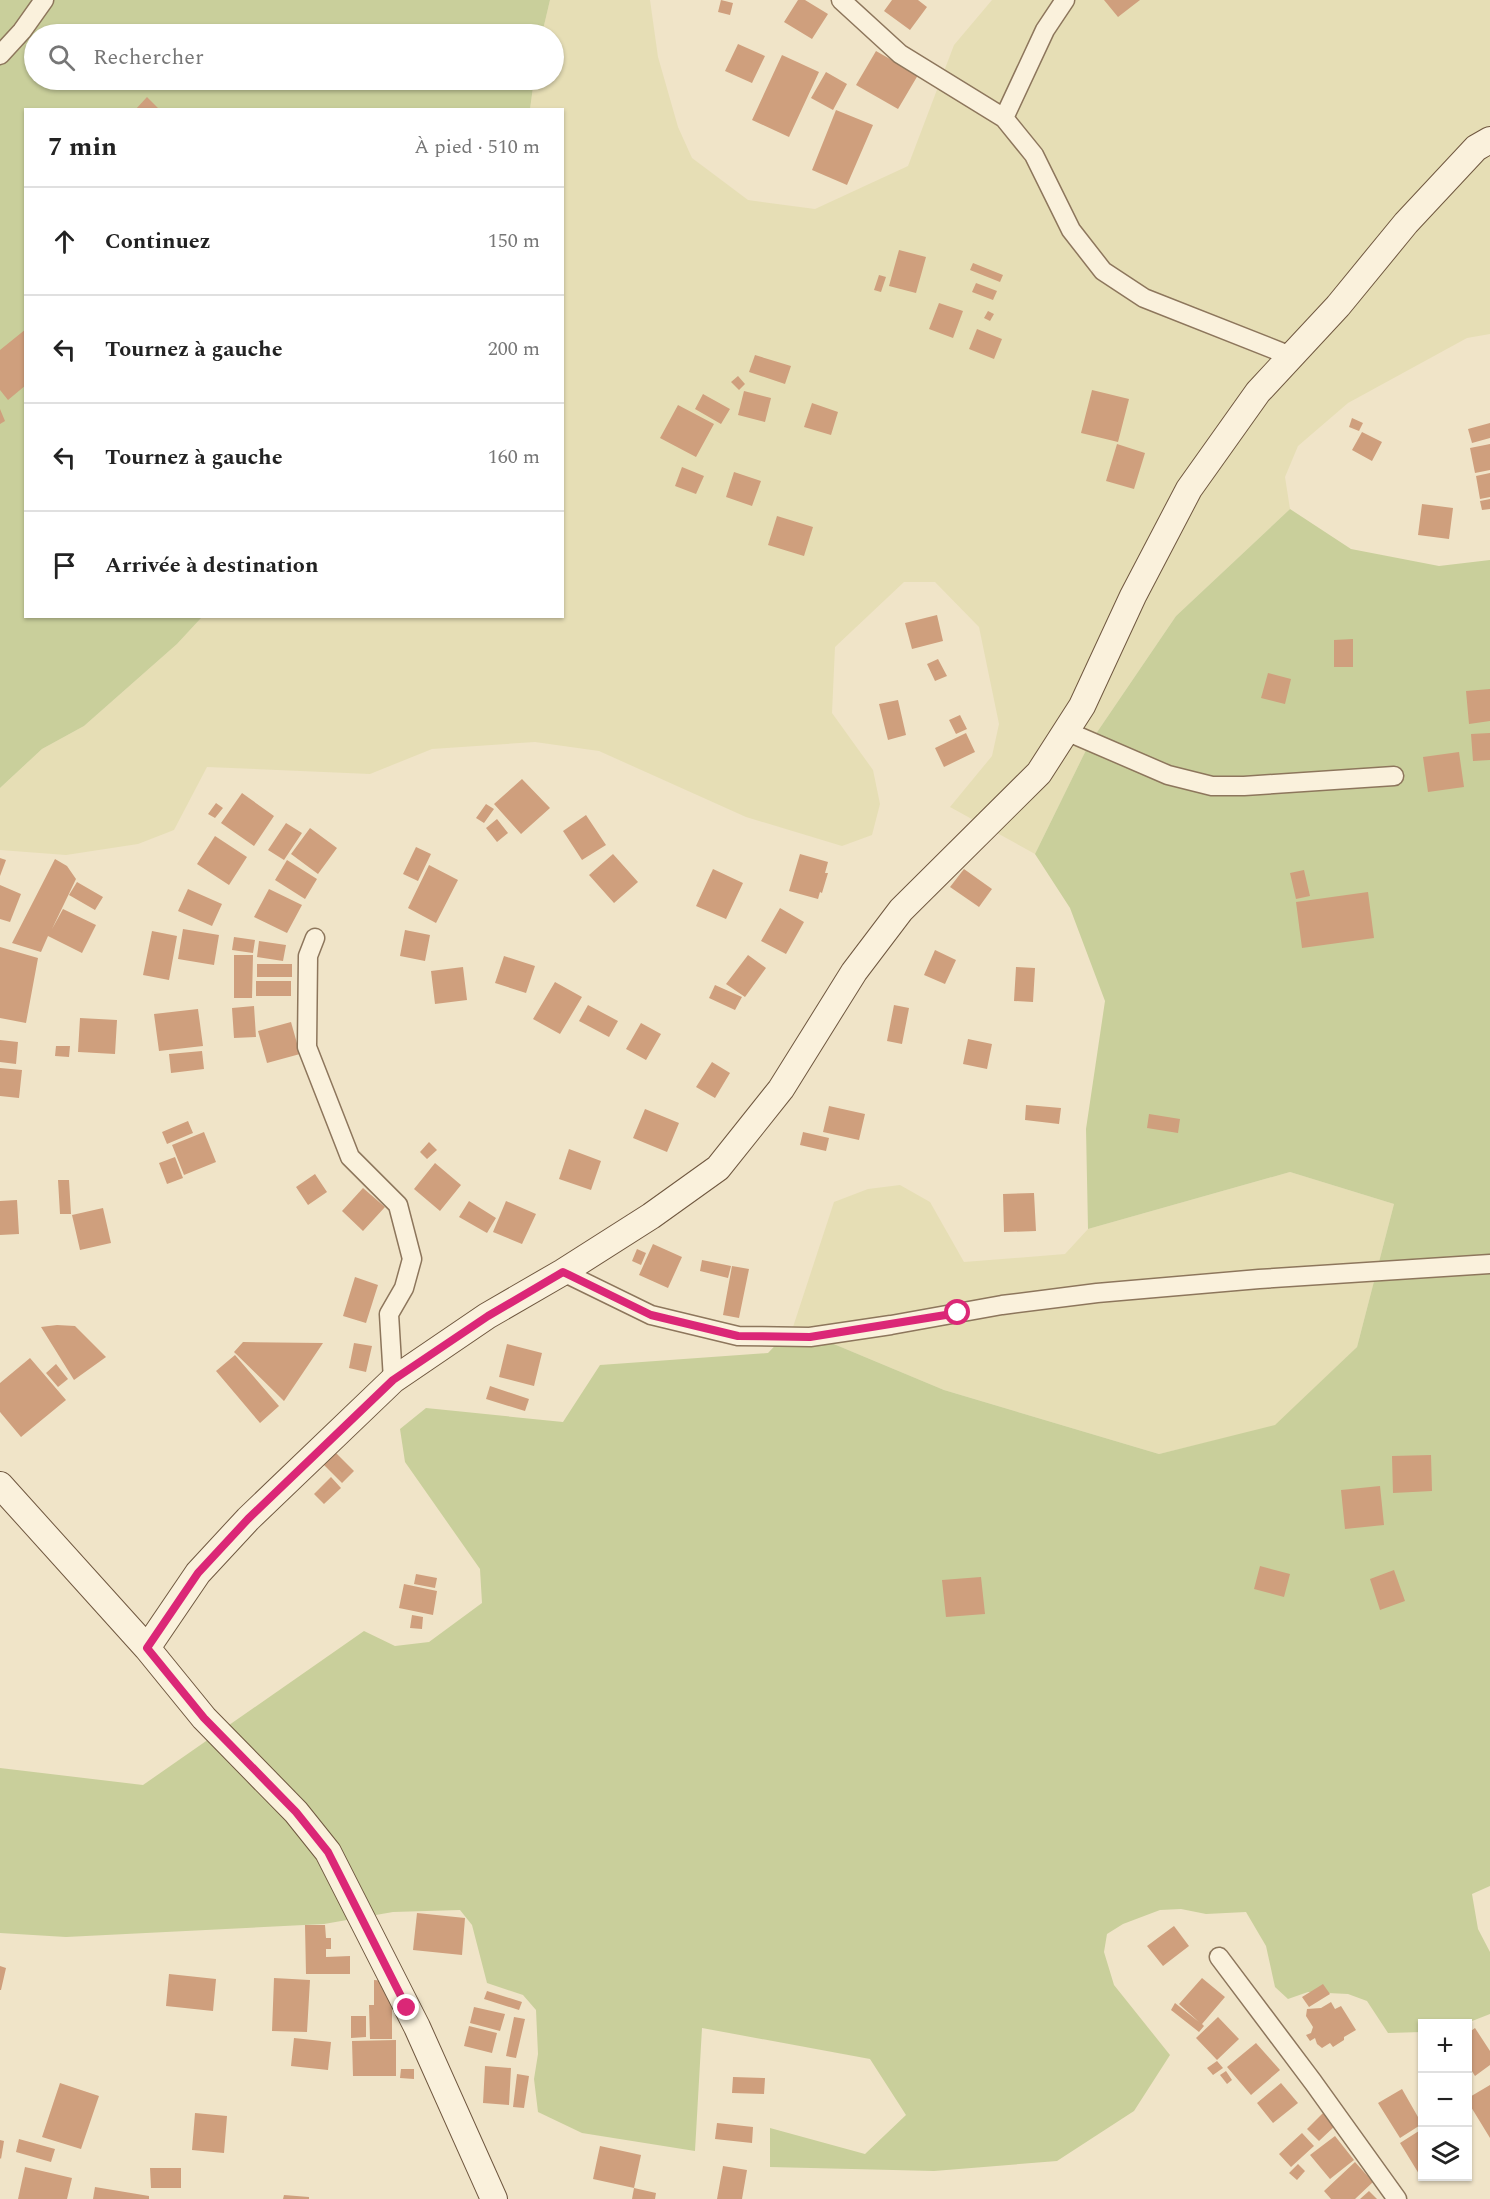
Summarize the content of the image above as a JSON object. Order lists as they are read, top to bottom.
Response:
{
  "page": {
    "search": "Rechercher",
    "heading": ["7 min", "À pied · 510 m"],
    "list": [
      ["Continuez", "150 m"],
      ["Tournez à gauche", "200 m"],
      ["Tournez à gauche", "160 m"],
      "Arrivée à destination"
    ],
    "map_buttons": ["+", "−"]
  }
}
